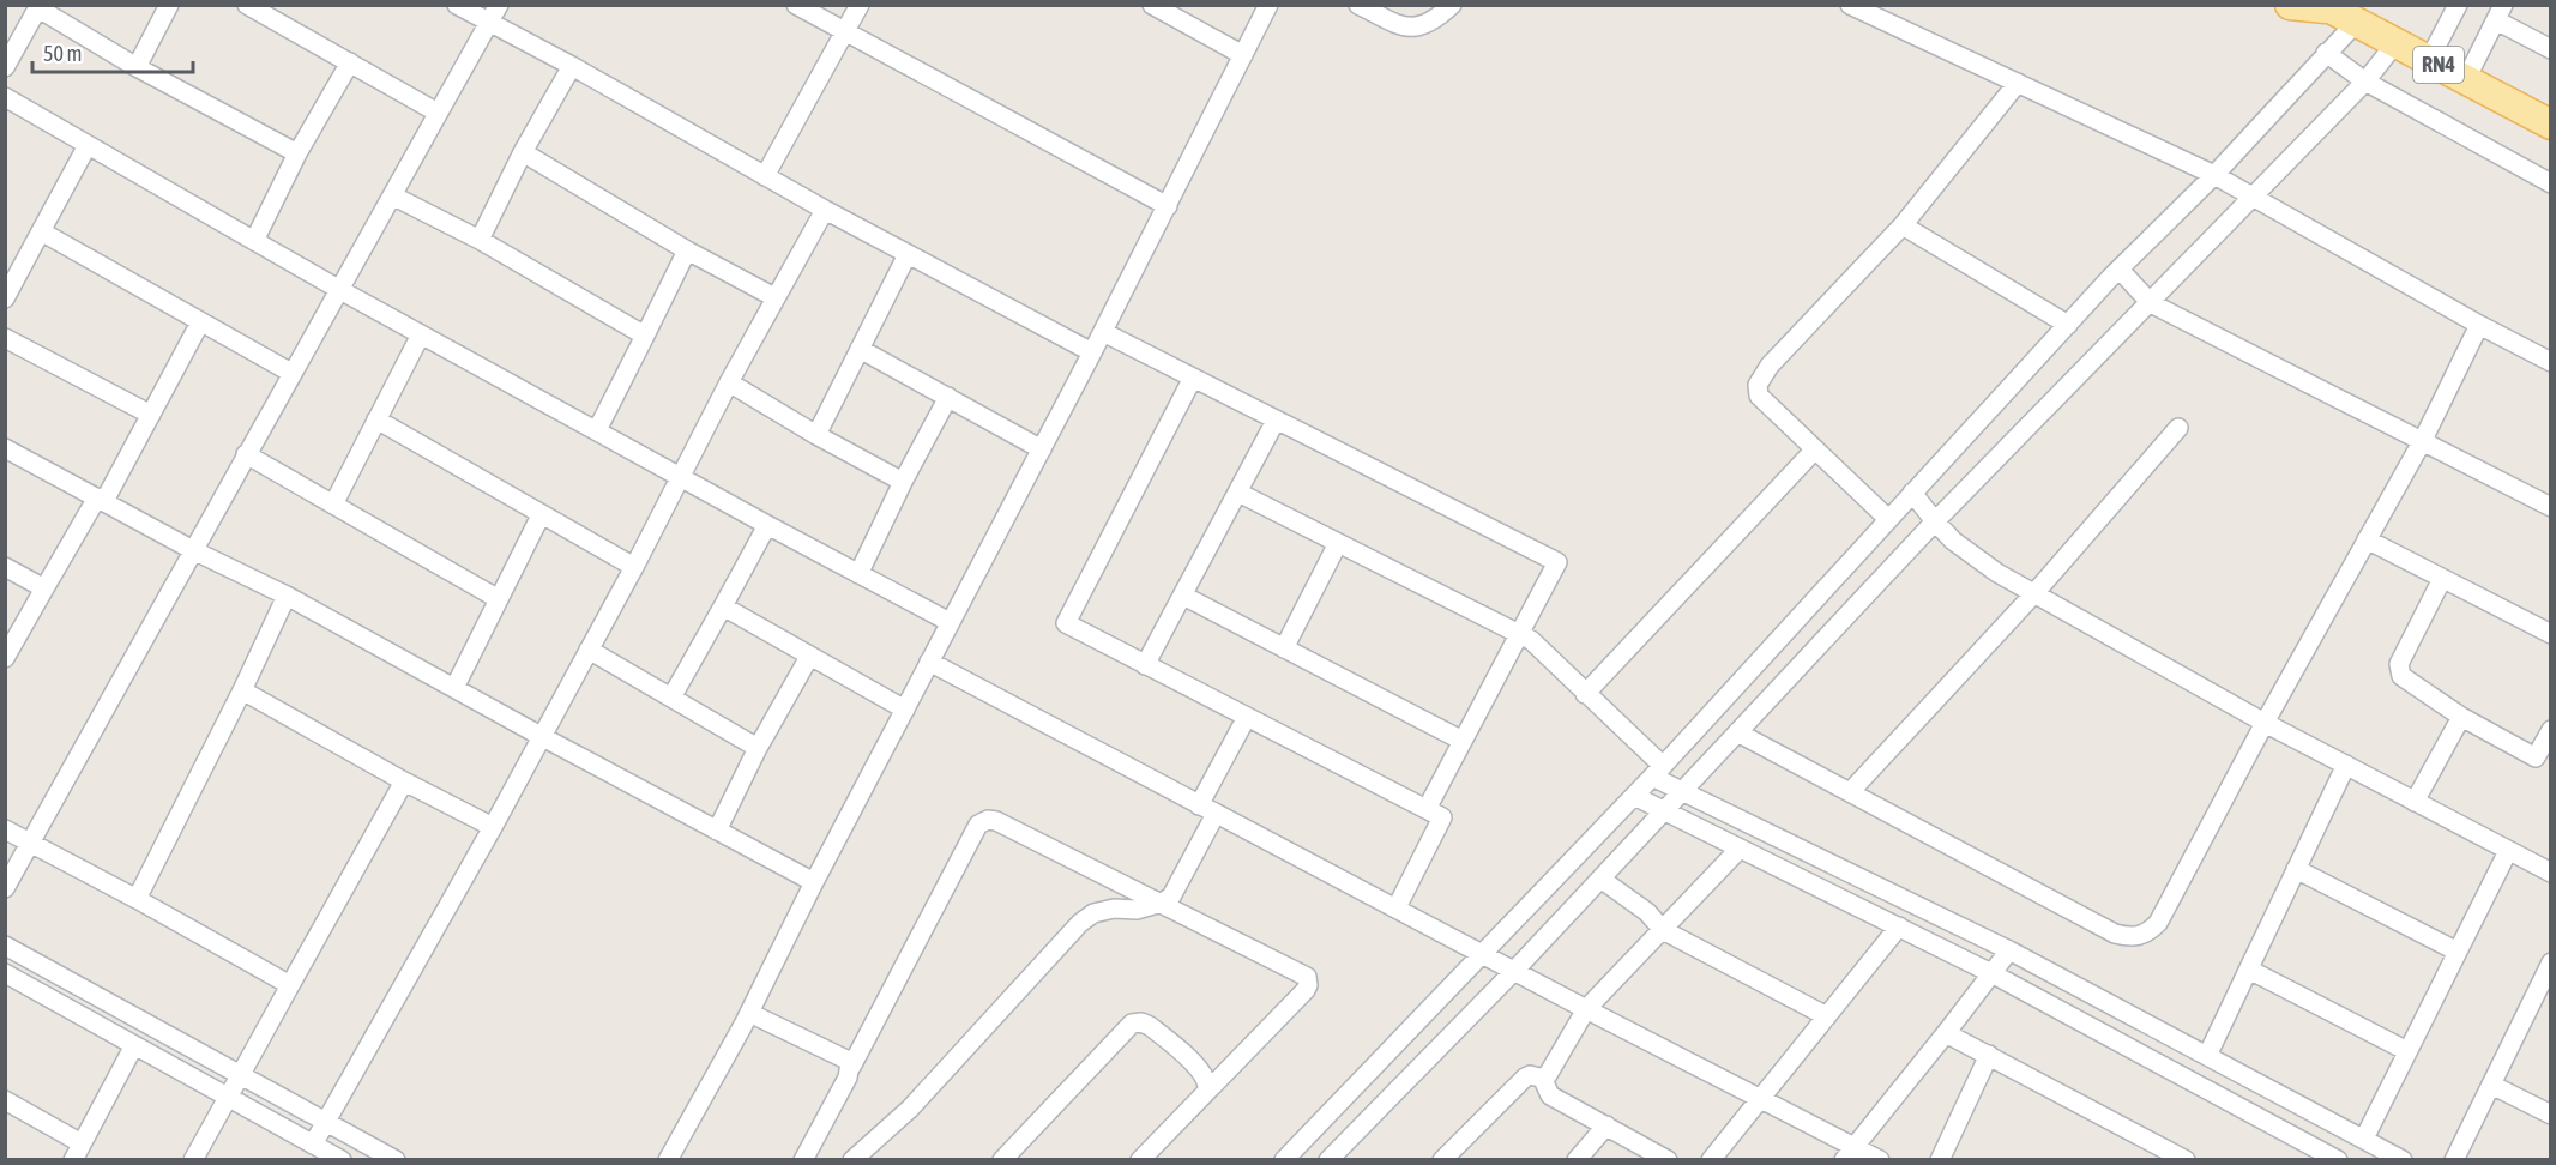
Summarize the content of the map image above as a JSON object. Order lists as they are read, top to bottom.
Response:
{
  "streets": {
    "main road": ["RN4"]
  },
  "scale_bar": "50 m"
}
